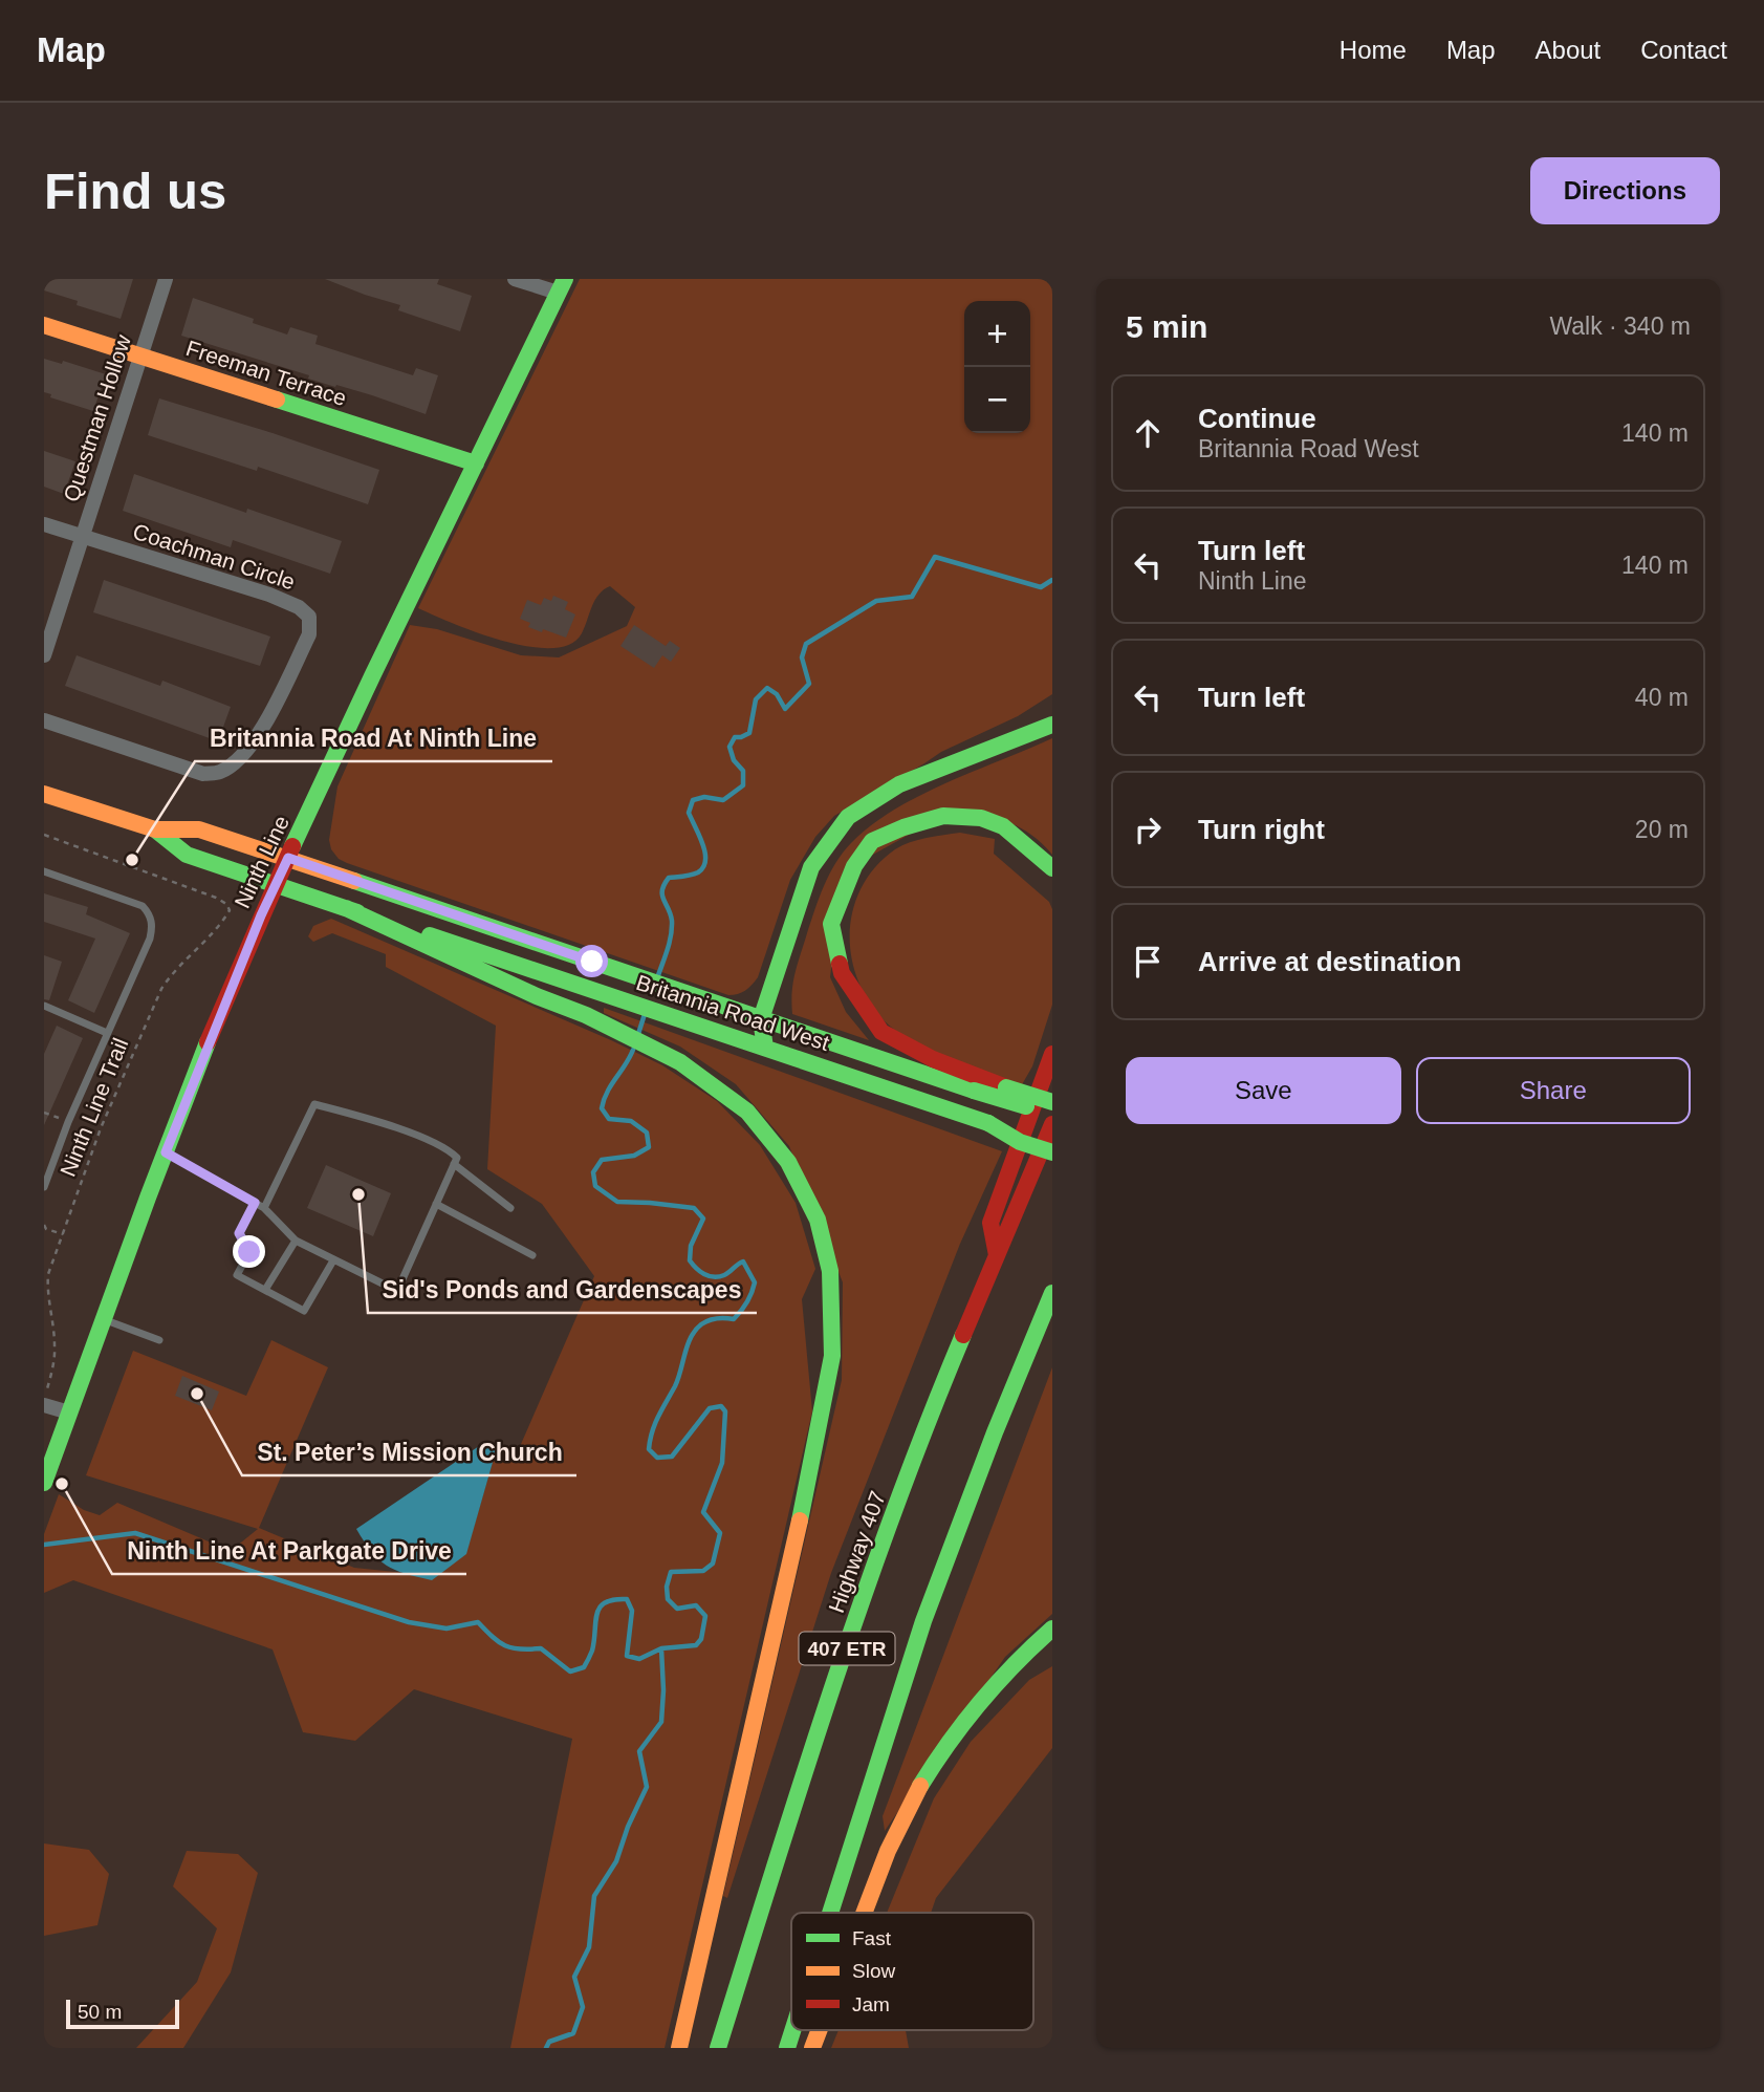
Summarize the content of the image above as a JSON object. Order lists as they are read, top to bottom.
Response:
{
  "streets": {
    "main road": [
      "Freeman Terrace",
      "Ninth Line",
      "Britannia Road West",
      "Highway 407",
      "407 ETR"
    ],
    "street": ["Questman Hollow", "Coachman Circle"],
    "path": ["Ninth Line Trail"]
  },
  "crossings": [
    ["Freeman Terrace", "Questman Hollow"],
    ["Freeman Terrace", "Ninth Line"],
    ["Questman Hollow", "Coachman Circle"],
    ["Ninth Line", "Britannia Road West"]
  ],
  "places": [
    "Britannia Road At Ninth Line",
    "Sid's Ponds and Gardenscapes",
    "St. Peter’s Mission Church",
    "Ninth Line At Parkgate Drive"
  ],
  "legend": ["Fast", "Slow", "Jam"],
  "scale_bar": "50 m",
  "page": {
    "header": "Map",
    "nav": [
      "Home",
      "Map",
      "About",
      "Contact"
    ],
    "buttons": [
      "Directions",
      ["Save", "Share"]
    ],
    "title": "Find us",
    "heading": ["5 min", "Walk · 340 m"],
    "map_buttons": ["+", "−"],
    "list": [
      ["Continue", "Britannia Road West", "140 m"],
      ["Turn left", "Ninth Line", "140 m"],
      ["Turn left", "40 m"],
      ["Turn right", "20 m"],
      "Arrive at destination"
    ],
    "scale": "50 m"
  }
}
